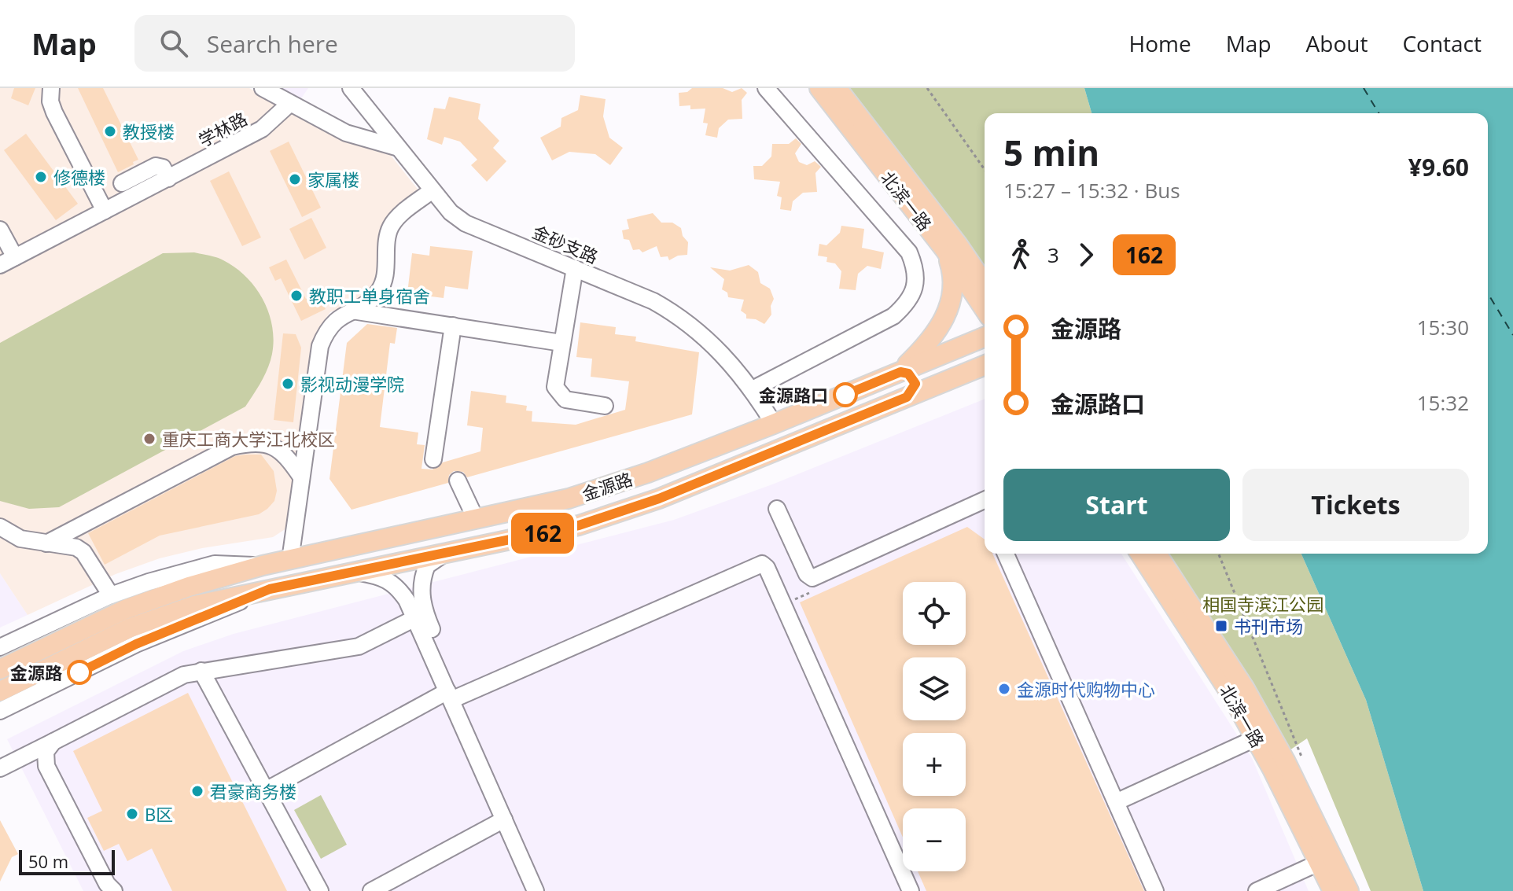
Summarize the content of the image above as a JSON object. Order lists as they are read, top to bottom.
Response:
{
  "streets": {
    "main road": ["北滨一路", "金源路"],
    "street": ["学林路", "金砂支路"]
  },
  "crossings": [
    ["金砂支路", "金源路"]
  ],
  "parks": ["相国寺滨江公园"],
  "places": {
    "other": [
      "教授楼",
      "修德楼",
      "家属楼",
      "教职工单身宿舍",
      "影视动漫学院",
      "金源路口",
      "重庆工商大学江北校区",
      "金源路",
      "金源时代购物中心",
      "君豪商务楼",
      "B区"
    ],
    "transit": ["书刊市场"]
  },
  "lines": ["bus line 162"],
  "scale_bar": "50 m",
  "page": {
    "header": "Map",
    "search": "Search here",
    "nav": [
      "Home",
      "Map",
      "About",
      "Contact"
    ],
    "on_map": "162",
    "heading": ["5 min", "15:27 – 15:32 · Bus", "¥9.60"],
    "legs": ["3", "162"],
    "list": [
      {
        "name": "金源路",
        "value": "15:30"
      },
      {
        "name": "金源路口",
        "value": "15:32"
      }
    ],
    "buttons": ["Start", "Tickets"],
    "map_buttons": ["+", "−"],
    "scale": "50 m"
  }
}
